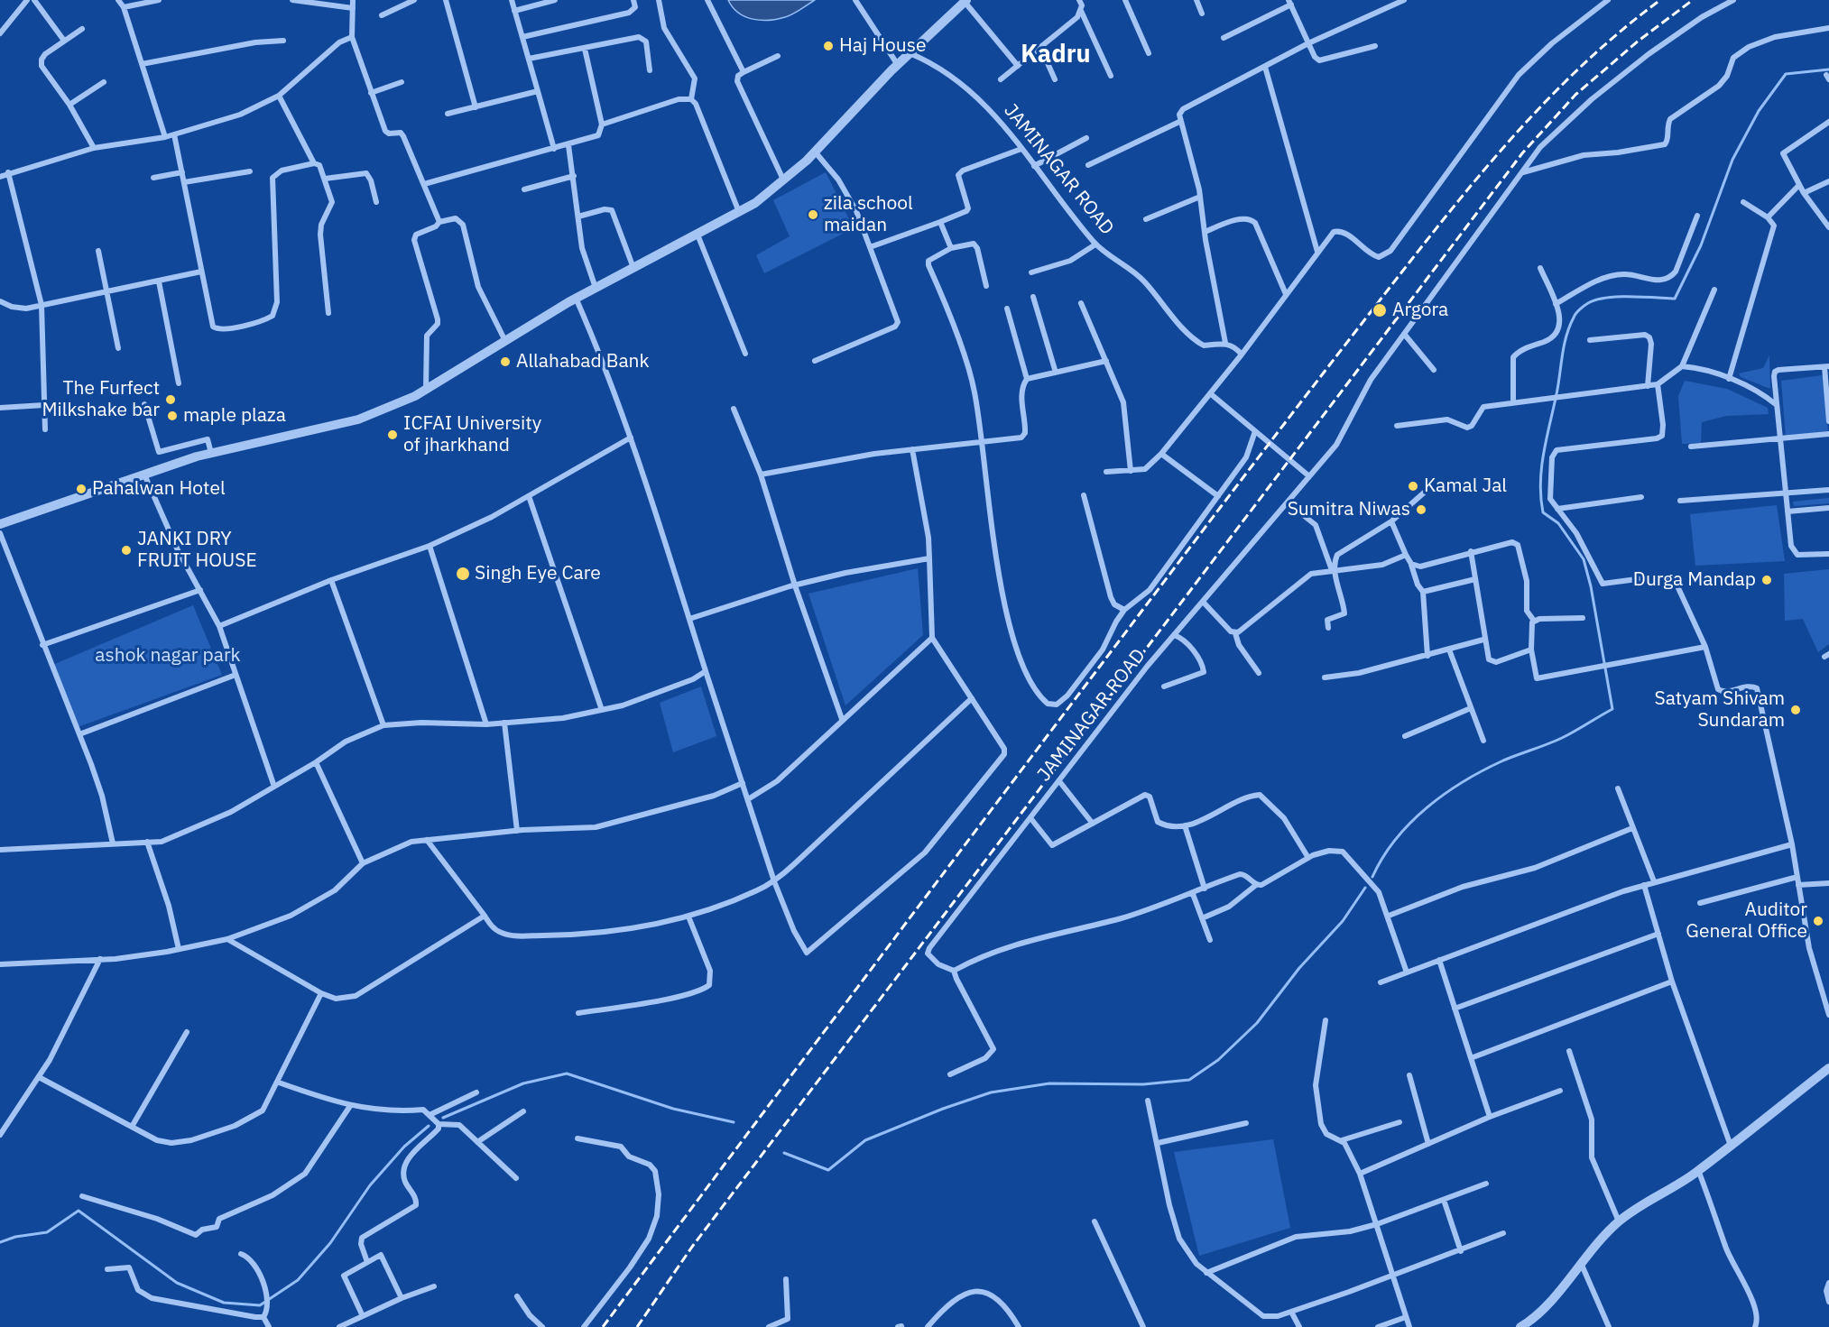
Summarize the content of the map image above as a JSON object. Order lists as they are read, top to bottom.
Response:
{
  "streets": {
    "street": ["JAMINAGAR ROAD"]
  },
  "districts": ["Kadru"],
  "parks": ["ashok nagar park"],
  "places": [
    "Haj House",
    "zila school maidan",
    "Argora",
    "Allahabad Bank",
    "The Furfect Milkshake bar",
    "maple plaza",
    "ICFAI University of jharkhand",
    "Kamal Jal",
    "Pahalwan Hotel",
    "Sumitra Niwas",
    "JANKI DRY FRUIT HOUSE",
    "Singh Eye Care",
    "Durga Mandap",
    "Satyam Shivam Sundaram",
    "Auditor General Office"
  ]
}
